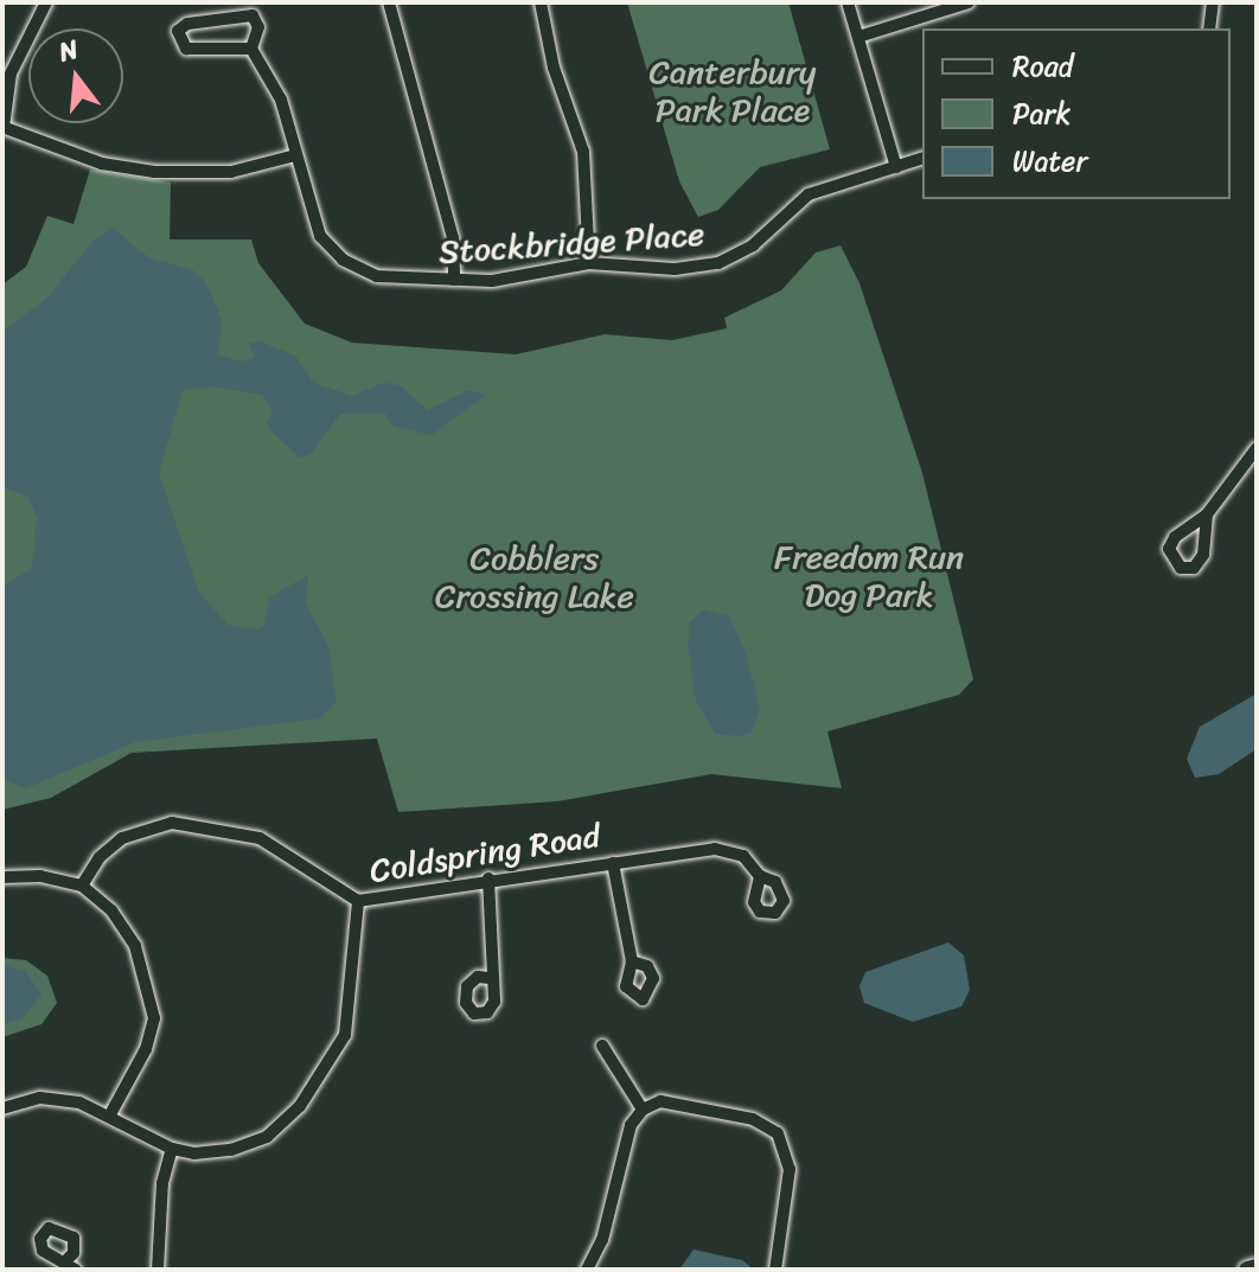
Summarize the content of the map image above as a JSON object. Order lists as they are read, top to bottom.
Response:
{
  "streets": {
    "street": ["Stockbridge Place", "Coldspring Road"]
  },
  "parks": ["Canterbury Park Place", "Freedom Run Dog Park", "Cobblers Crossing Lake"],
  "legend": ["Road", "Park", "Water"],
  "north": "top"
}
